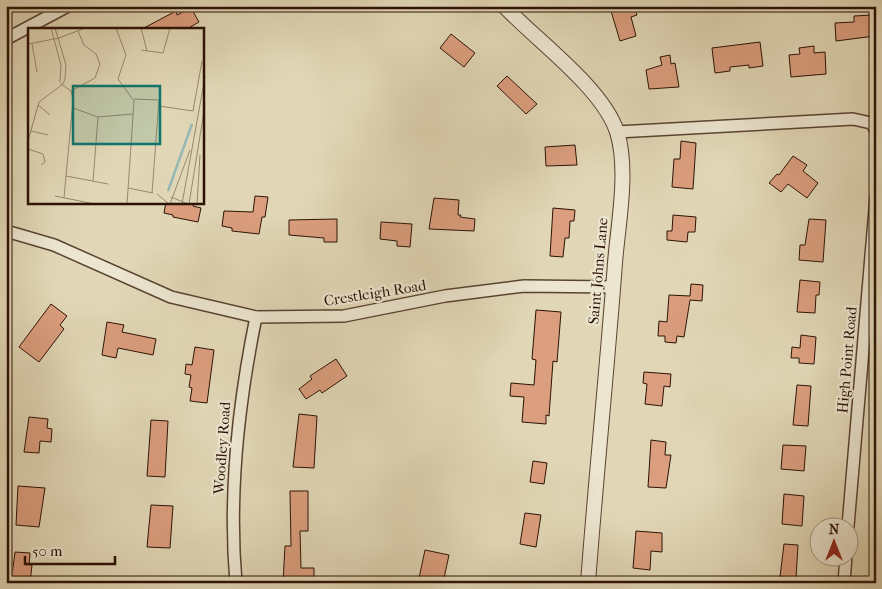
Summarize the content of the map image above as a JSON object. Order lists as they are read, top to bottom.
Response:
{
  "streets": {
    "street": [
      "Saint Johns Lane",
      "Crestleigh Road",
      "High Point Road",
      "Woodley Road"
    ]
  },
  "crossings": [
    ["Saint Johns Lane", "Crestleigh Road"],
    ["Crestleigh Road", "Woodley Road"]
  ],
  "scale_bar": "50 m",
  "north": "top"
}
